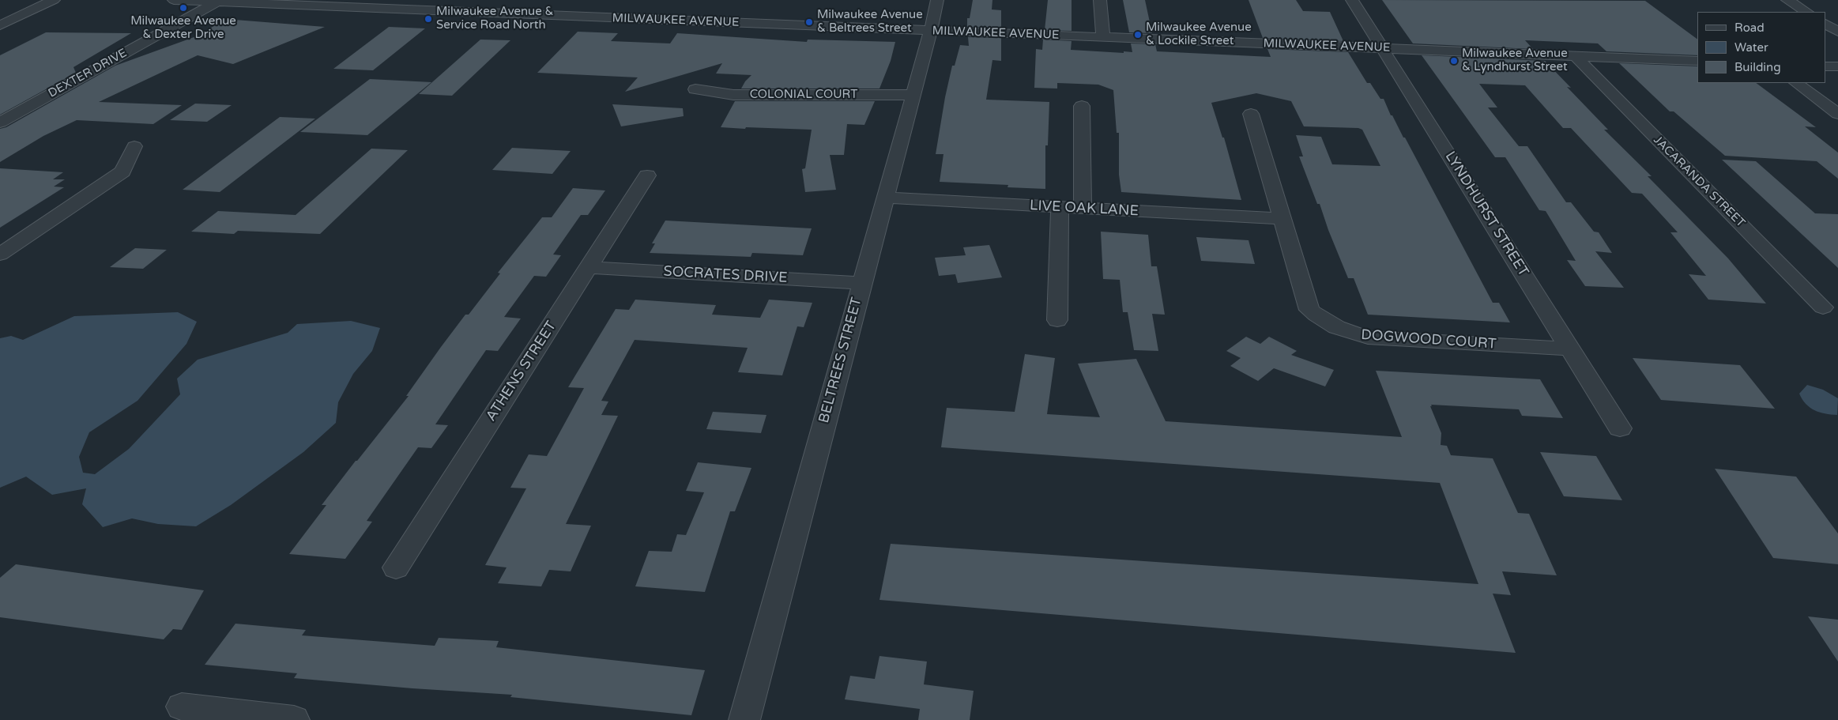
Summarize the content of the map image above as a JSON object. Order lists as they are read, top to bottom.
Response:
{
  "streets": {
    "street": [
      "MILWAUKEE AVENUE",
      "DEXTER DRIVE",
      "COLONIAL COURT",
      "JACARANDA STREET",
      "LIVE OAK LANE",
      "LYNDHURST STREET",
      "SOCRATES DRIVE",
      "DOGWOOD COURT",
      "BELTREES STREET",
      "ATHENS STREET"
    ]
  },
  "crossings": [
    ["MILWAUKEE AVENUE", "DEXTER DRIVE"],
    ["MILWAUKEE AVENUE", "JACARANDA STREET"],
    ["MILWAUKEE AVENUE", "LYNDHURST STREET"],
    ["MILWAUKEE AVENUE", "BELTREES STREET"],
    ["COLONIAL COURT", "BELTREES STREET"],
    ["LIVE OAK LANE", "DOGWOOD COURT"],
    ["LIVE OAK LANE", "BELTREES STREET"],
    ["LYNDHURST STREET", "DOGWOOD COURT"],
    ["SOCRATES DRIVE", "BELTREES STREET"],
    ["SOCRATES DRIVE", "ATHENS STREET"]
  ],
  "places": [
    "Milwaukee Avenue & Dexter Drive",
    "Milwaukee Avenue & Service Road North",
    "Milwaukee Avenue & Beltrees Street",
    "Milwaukee Avenue & Lockile Street",
    "Milwaukee Avenue & Lyndhurst Street"
  ],
  "legend": ["Road", "Water", "Building"]
}
